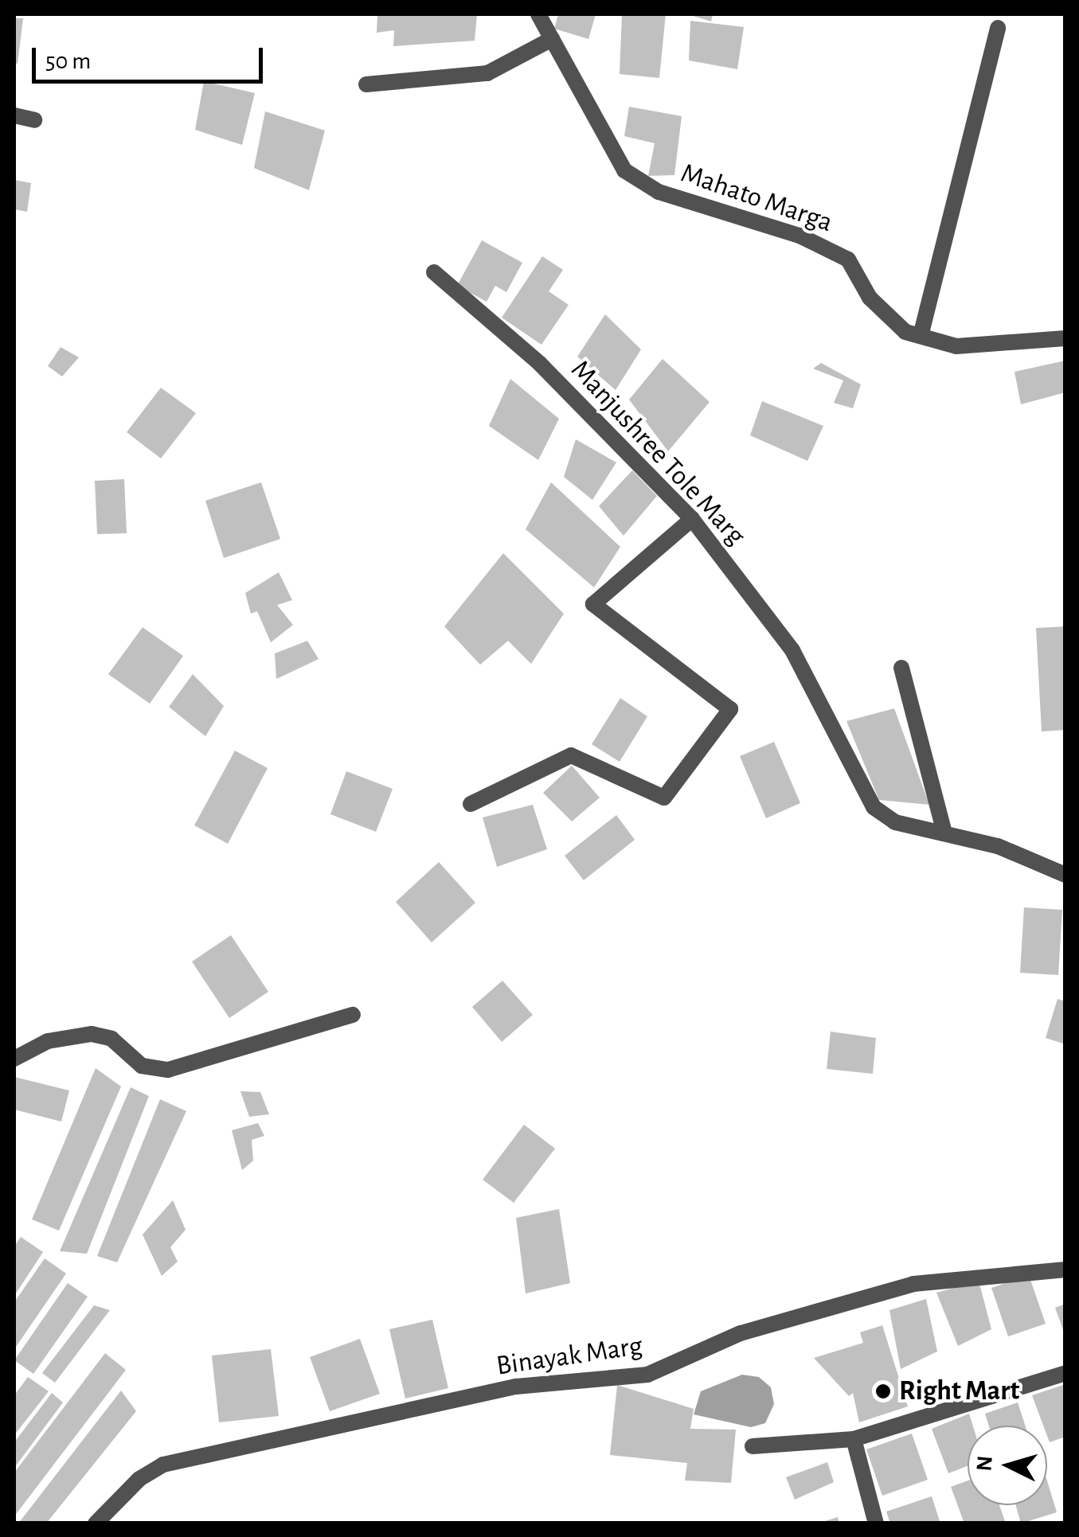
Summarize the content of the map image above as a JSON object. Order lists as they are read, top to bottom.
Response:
{
  "streets": {
    "street": ["Mahato Marga", "Manjushree Tole Marg", "Binayak Marg"]
  },
  "places": ["Right Mart"],
  "scale_bar": "50 m",
  "north": "left"
}
